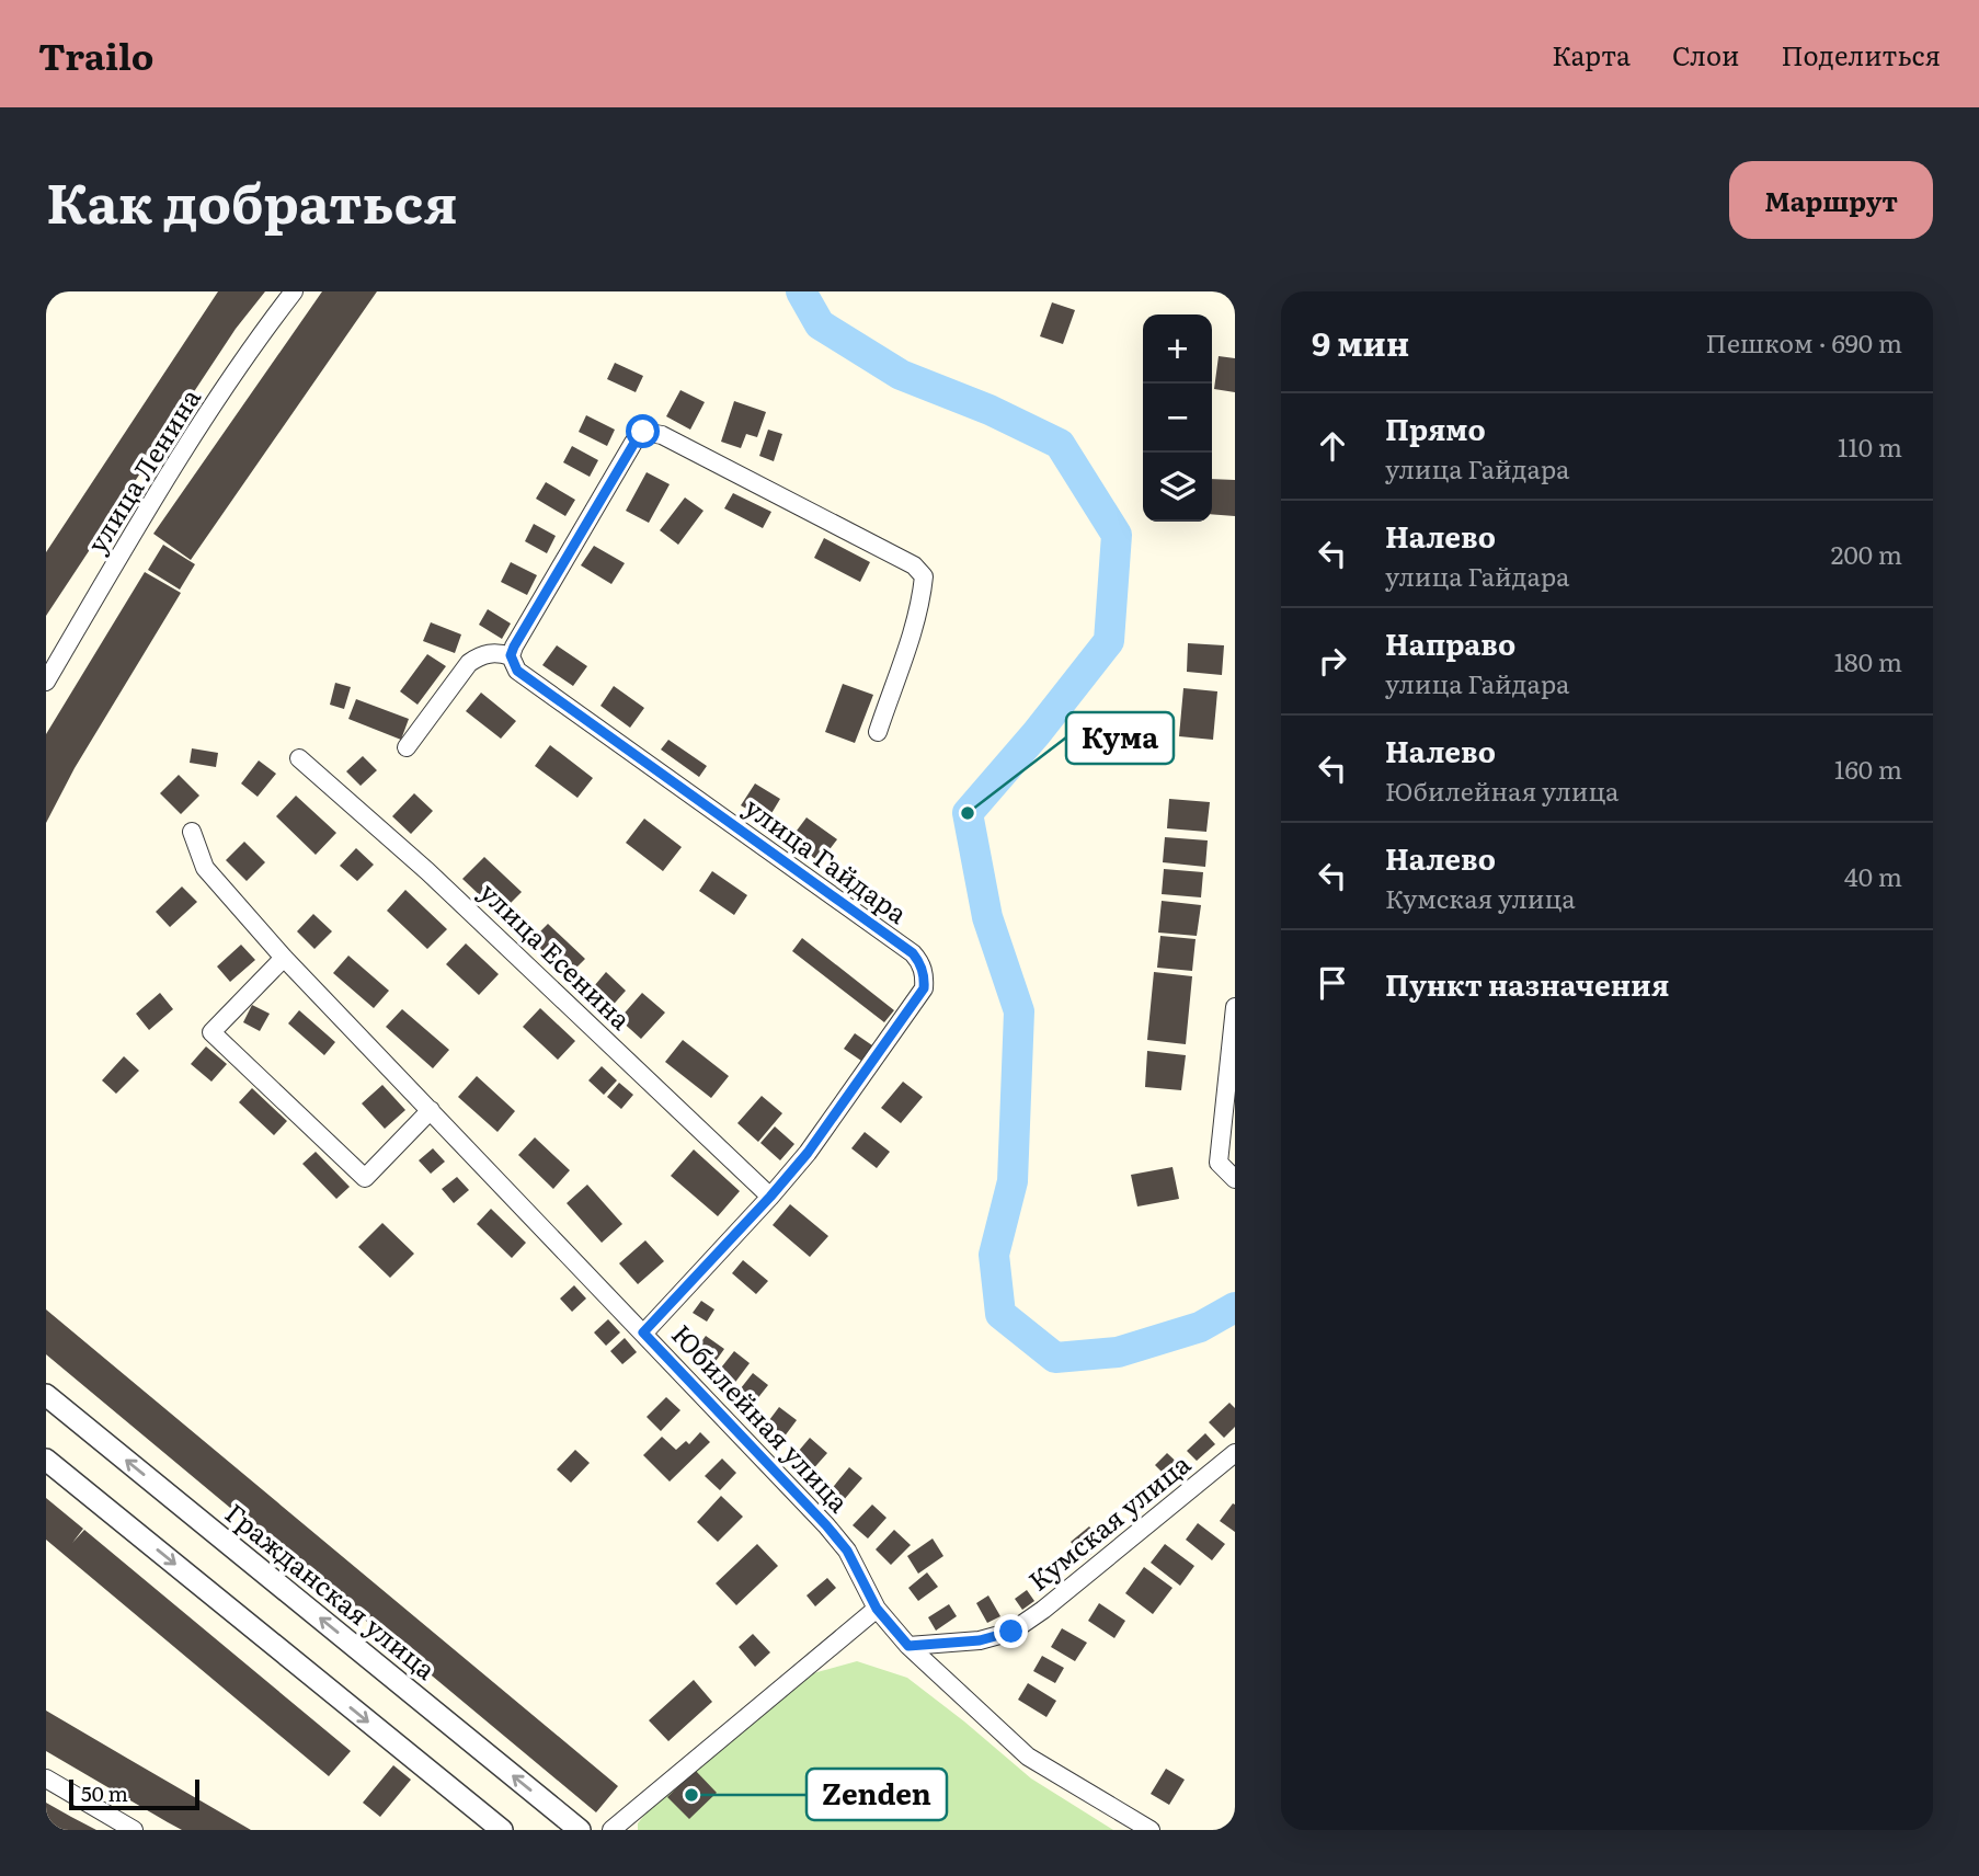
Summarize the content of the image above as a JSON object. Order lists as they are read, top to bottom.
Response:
{
  "streets": {
    "street": [
      "улица Ленина",
      "улица Гайдара",
      "улица Есенина",
      "Юбилейная улица",
      "Кумская улица",
      "Гражданская улица"
    ]
  },
  "crossings": [
    ["улица Гайдара", "улица Есенина"],
    ["улица Гайдара", "Юбилейная улица"],
    ["Юбилейная улица", "Кумская улица"]
  ],
  "places": ["Кума", "Zenden"],
  "scale_bar": "50 m",
  "page": {
    "header": "Trailo",
    "nav": ["Карта", "Слои", "Поделиться"],
    "title": "Как добраться",
    "buttons": "Маршрут",
    "heading": ["9 мин", "Пешком · 690 m"],
    "map_buttons": ["+", "−"],
    "list": [
      ["Прямо", "улица Гайдара", "110 m"],
      ["Налево", "улица Гайдара", "200 m"],
      ["Направо", "улица Гайдара", "180 m"],
      ["Налево", "Юбилейная улица", "160 m"],
      ["Налево", "Кумская улица", "40 m"],
      "Пункт назначения"
    ],
    "scale": "50 m"
  }
}
